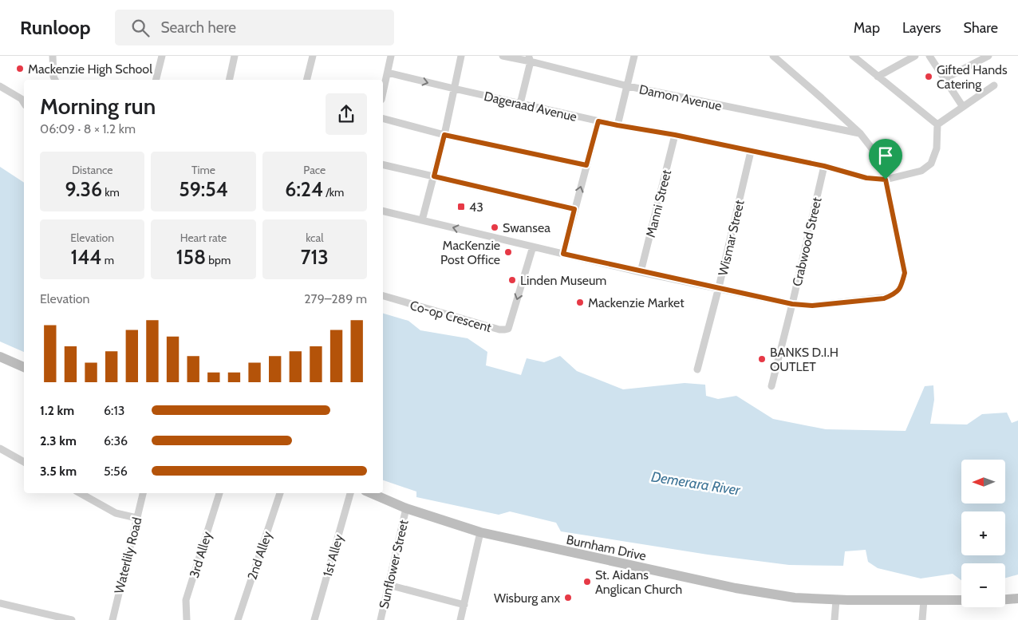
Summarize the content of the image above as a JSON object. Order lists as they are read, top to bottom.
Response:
{
  "streets": {
    "street": [
      "Damon Avenue",
      "Dageraad Avenue",
      "Manni Street",
      "Wismar Street",
      "Crabwood Street",
      "Co-op Crescent",
      "Burnham Drive",
      "3rd Alley",
      "Waterlily Road",
      "2nd Alley",
      "1st Alley",
      "Sunflower Street"
    ]
  },
  "crossings": [
    ["Dageraad Avenue", "Manni Street"],
    ["Dageraad Avenue", "Wismar Street"],
    ["Dageraad Avenue", "Crabwood Street"],
    ["Burnham Drive", "Sunflower Street"]
  ],
  "water": ["Demerara River"],
  "places": {
    "other": [
      "Mackenzie High School",
      "Gifted Hands Catering",
      "Swansea",
      "MacKenzie Post Office",
      "Linden Museum",
      "Mackenzie Market",
      "BANKS D.I.H OUTLET",
      "St. Aidans Anglican Church",
      "Wisburg anx"
    ],
    "transit": ["43"]
  },
  "north": "left",
  "page": {
    "header": "Runloop",
    "search": "Search here",
    "nav": ["Map", "Layers", "Share"],
    "heading": ["Morning run", "06:09 · 8 × 1.2 km"],
    "stats": [
      ["Distance", "9.36 km"],
      ["Time", "59:54"],
      ["Pace", "6:24 /km"],
      ["Elevation", "144 m"],
      ["Heart rate", "158 bpm"],
      ["kcal", "713"]
    ],
    "chart": ["Elevation", "279–289 m"],
    "list": [
      {
        "name": "1.2 km",
        "note": "6:13"
      },
      {
        "name": "2.3 km",
        "note": "6:36"
      },
      {
        "name": "3.5 km",
        "note": "5:56"
      }
    ],
    "map_buttons": ["+", "−"]
  }
}
